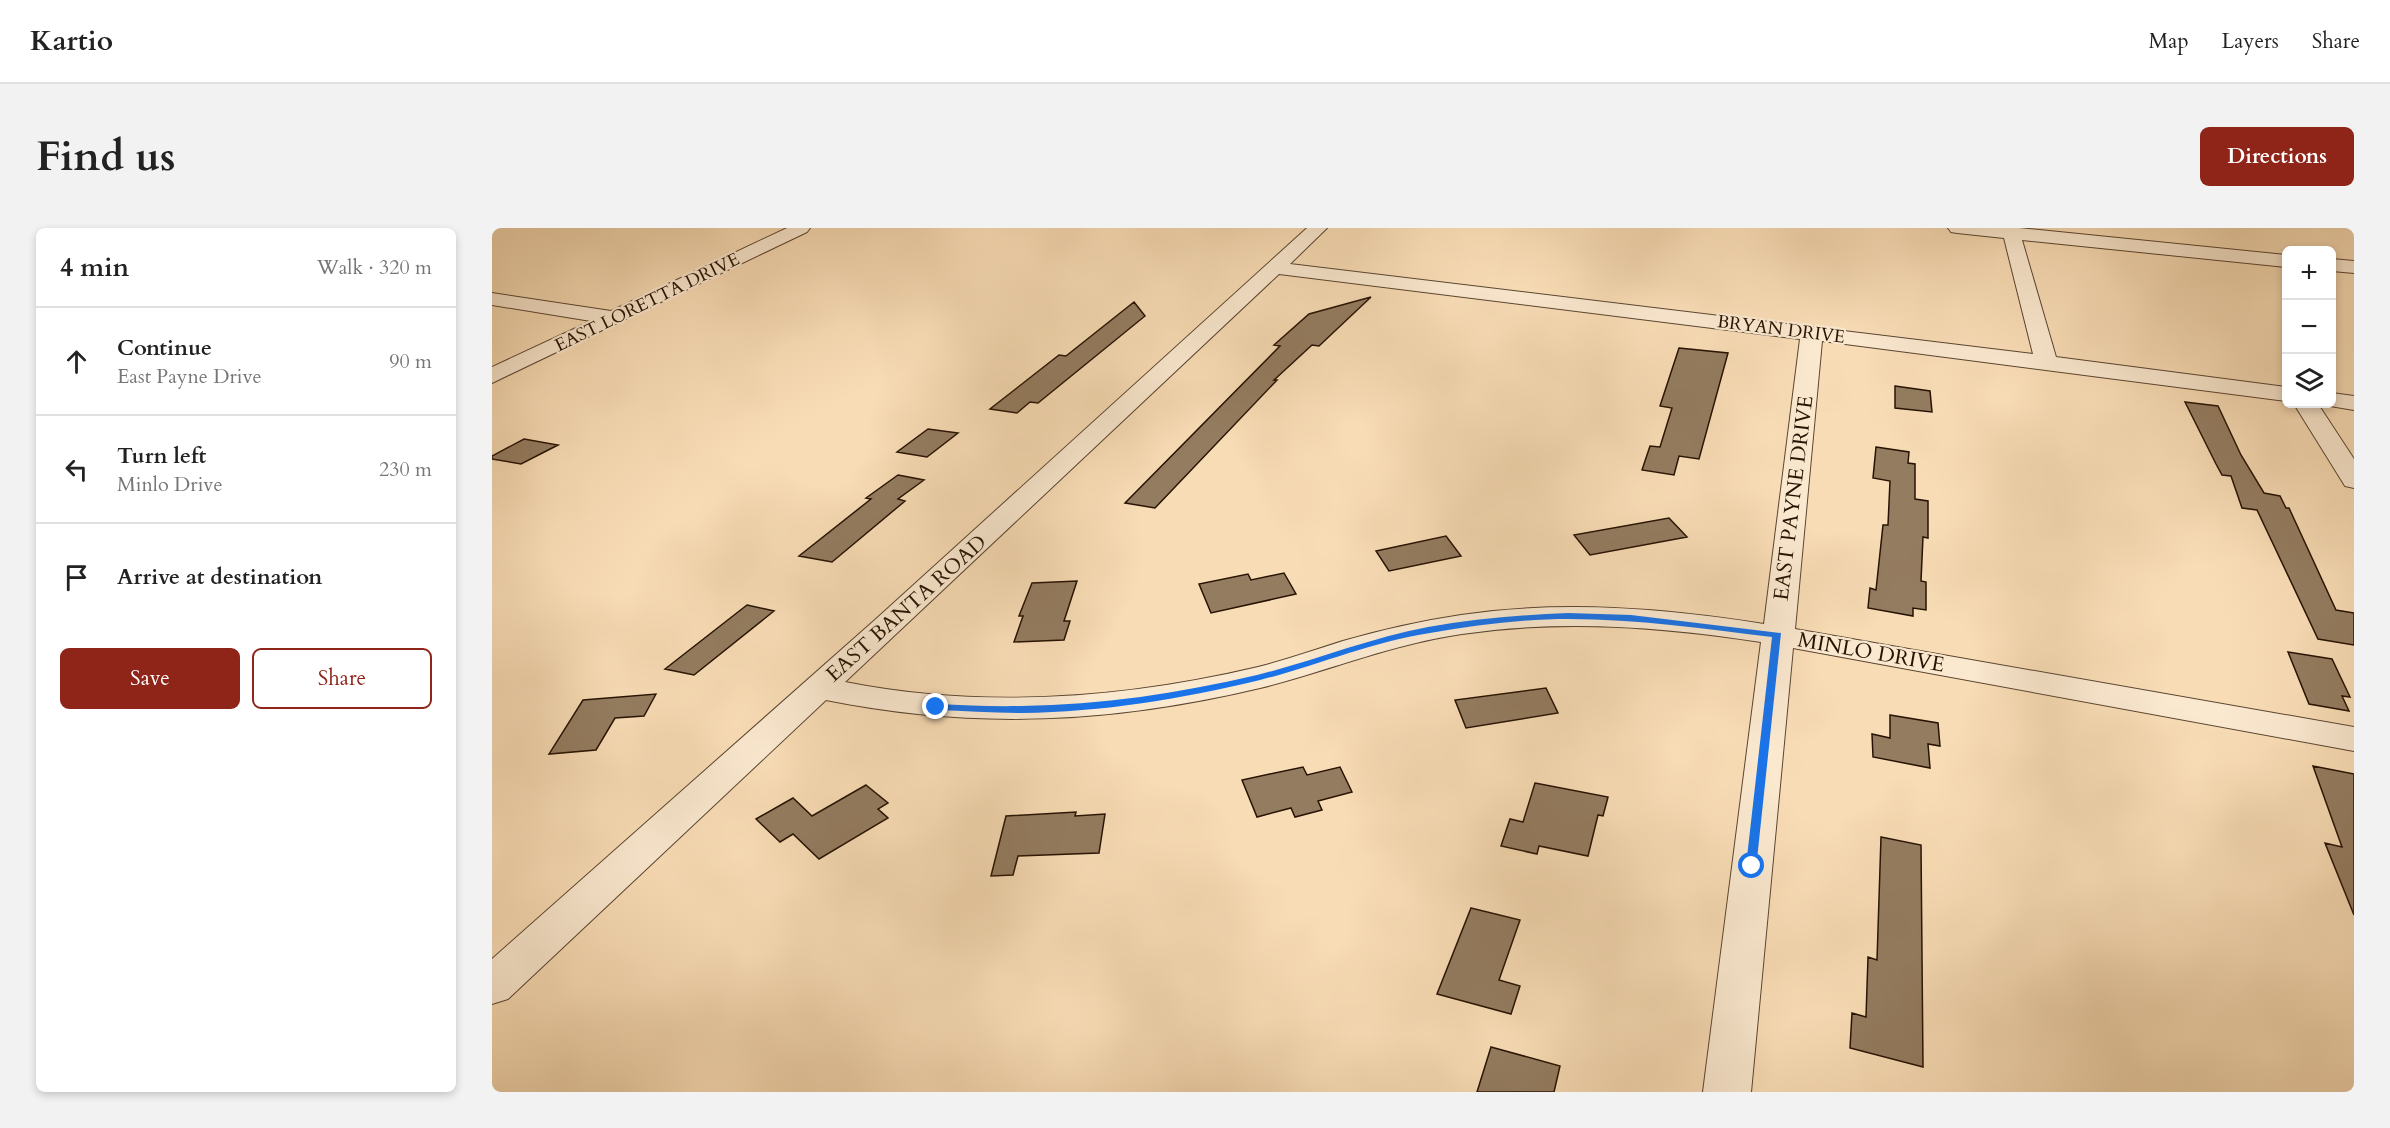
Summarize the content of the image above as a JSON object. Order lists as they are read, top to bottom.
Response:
{
  "streets": {
    "street": [
      "EAST LORETTA DRIVE",
      "BRYAN DRIVE",
      "EAST PAYNE DRIVE",
      "EAST BANTA ROAD",
      "MINLO DRIVE"
    ]
  },
  "crossings": [
    ["BRYAN DRIVE", "EAST PAYNE DRIVE"],
    ["BRYAN DRIVE", "EAST BANTA ROAD"],
    ["EAST PAYNE DRIVE", "MINLO DRIVE"],
    ["EAST BANTA ROAD", "MINLO DRIVE"]
  ],
  "page": {
    "header": "Kartio",
    "nav": ["Map", "Layers", "Share"],
    "buttons": [
      "Directions",
      ["Save", "Share"]
    ],
    "title": "Find us",
    "heading": ["4 min", "Walk · 320 m"],
    "map_buttons": ["+", "−"],
    "list": [
      ["Continue", "East Payne Drive", "90 m"],
      ["Turn left", "Minlo Drive", "230 m"],
      "Arrive at destination"
    ]
  }
}
